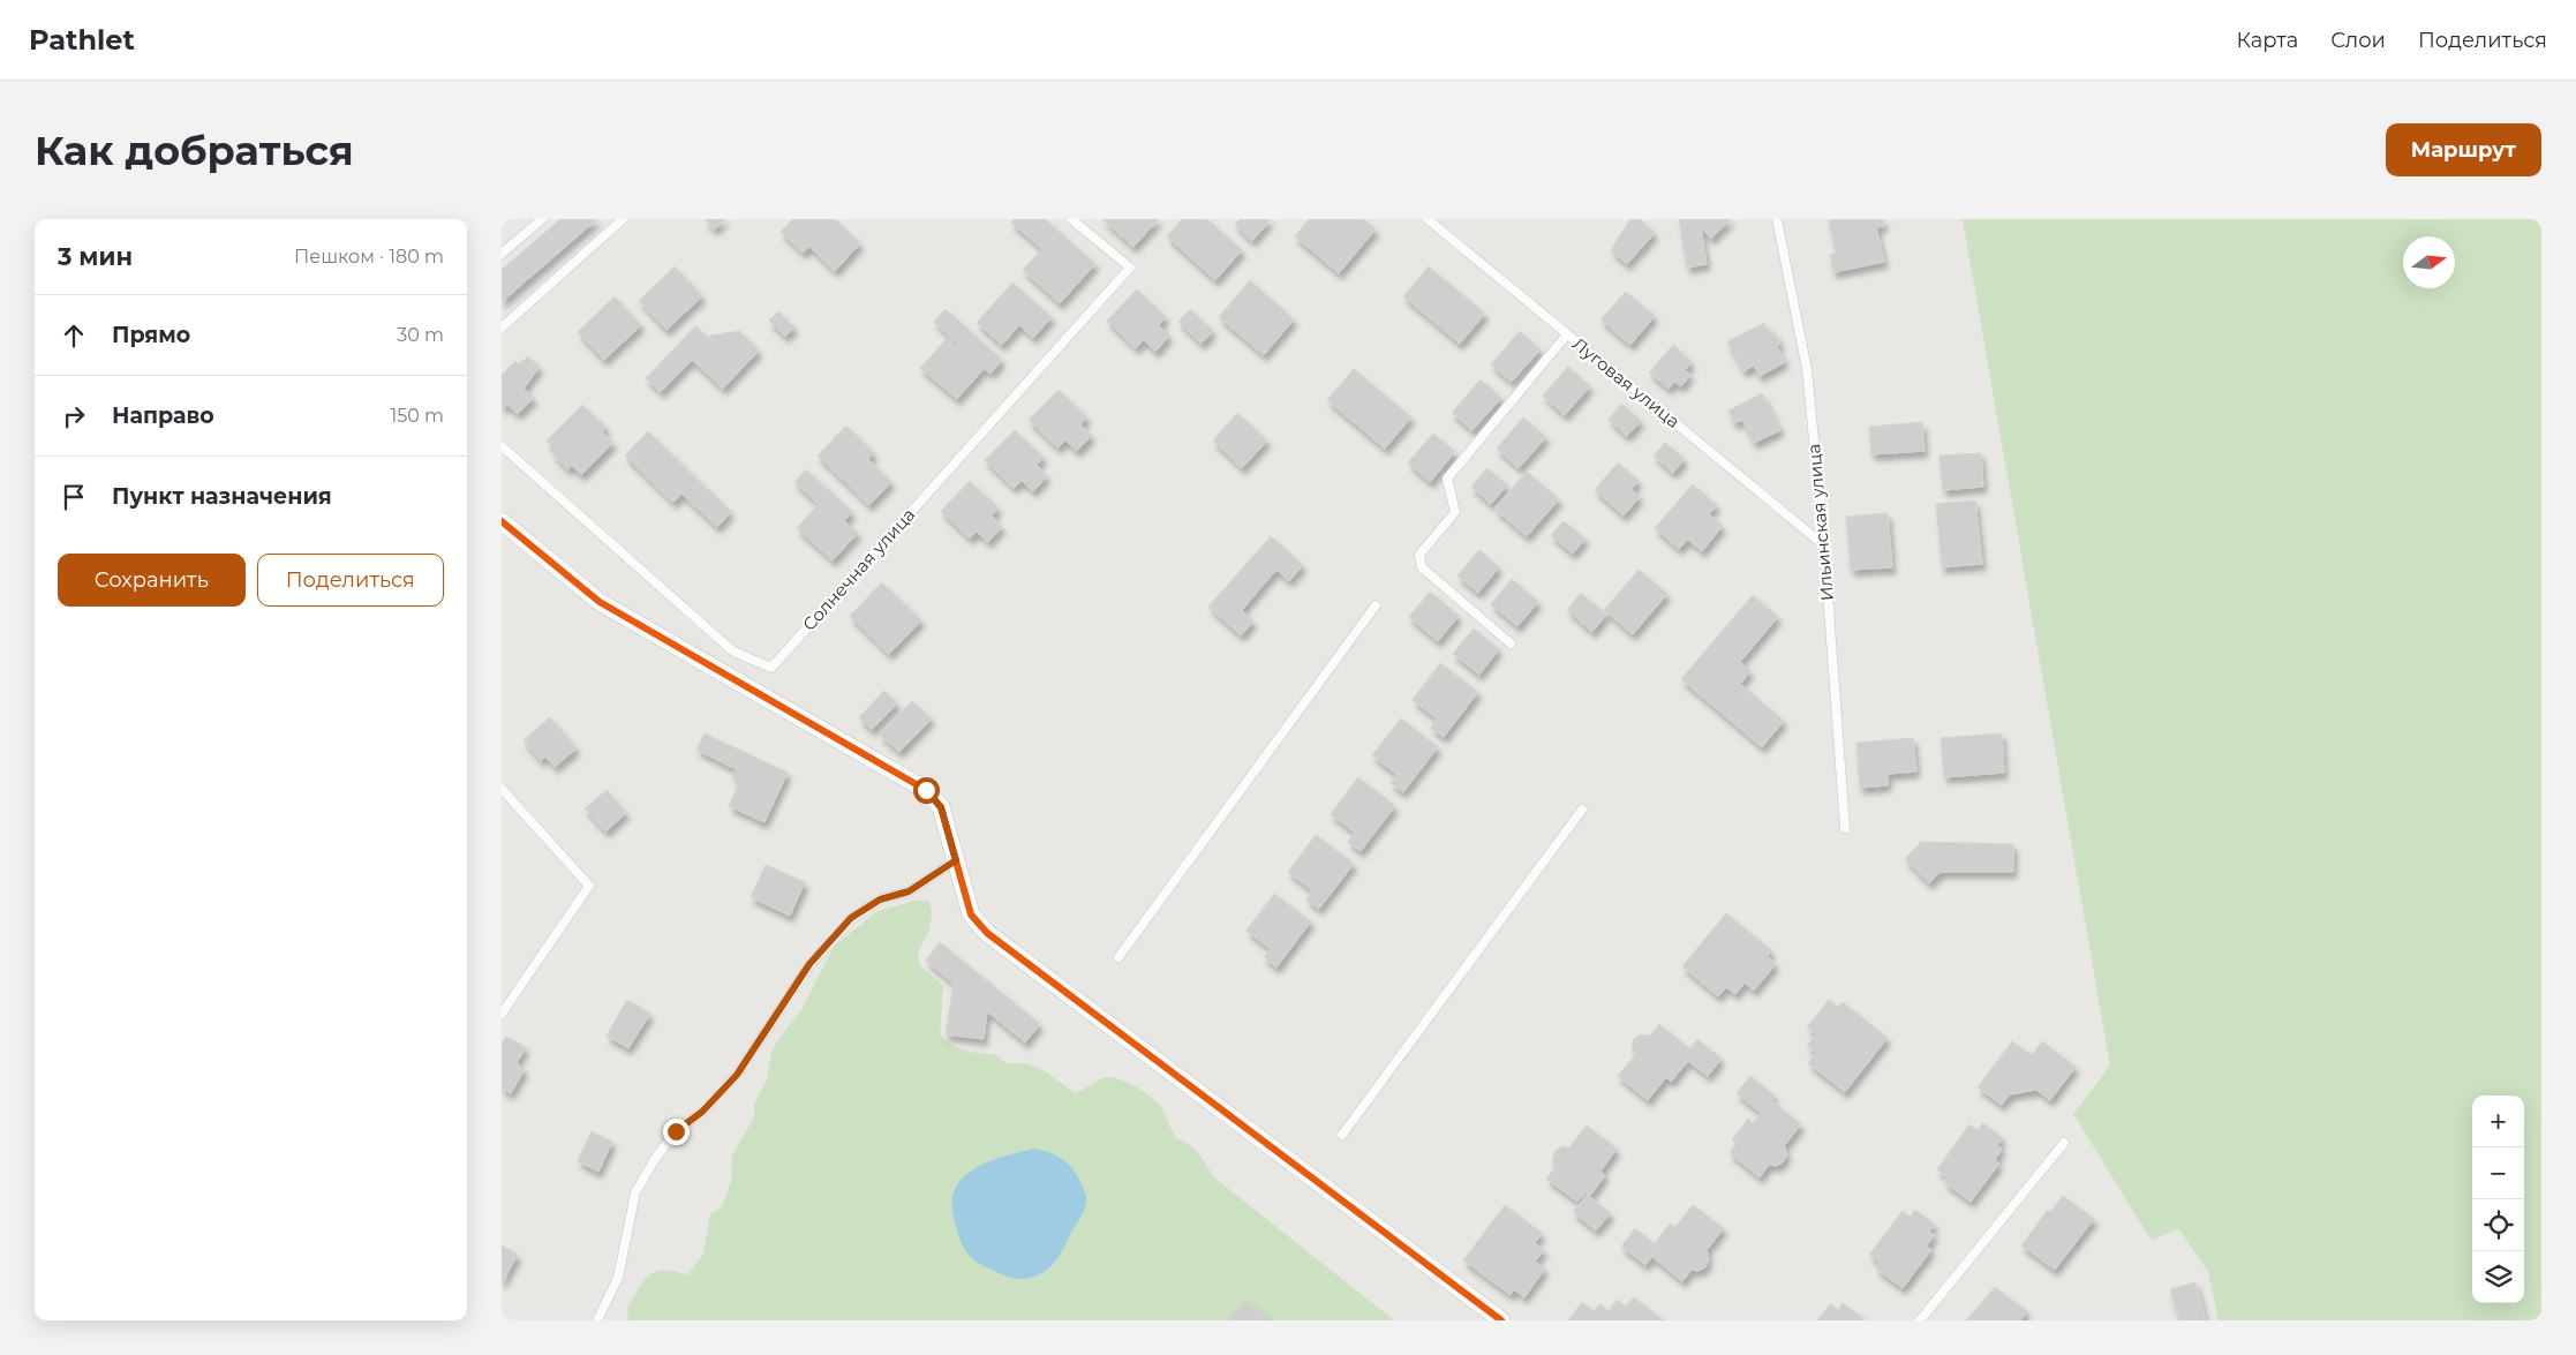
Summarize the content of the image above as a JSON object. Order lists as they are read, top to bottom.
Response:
{
  "streets": {
    "lane": ["Луговая улица", "Ильинская улица", "Солнечная улица"]
  },
  "crossings": [
    ["Луговая улица", "Ильинская улица"]
  ],
  "north": "right",
  "page": {
    "header": "Pathlet",
    "nav": ["Карта", "Слои", "Поделиться"],
    "buttons": [
      "Маршрут",
      ["Сохранить", "Поделиться"]
    ],
    "title": "Как добраться",
    "heading": ["3 мин", "Пешком · 180 m"],
    "list": [
      ["Прямо", "30 m"],
      ["Направо", "150 m"],
      "Пункт назначения"
    ],
    "map_buttons": ["+", "−"]
  }
}
